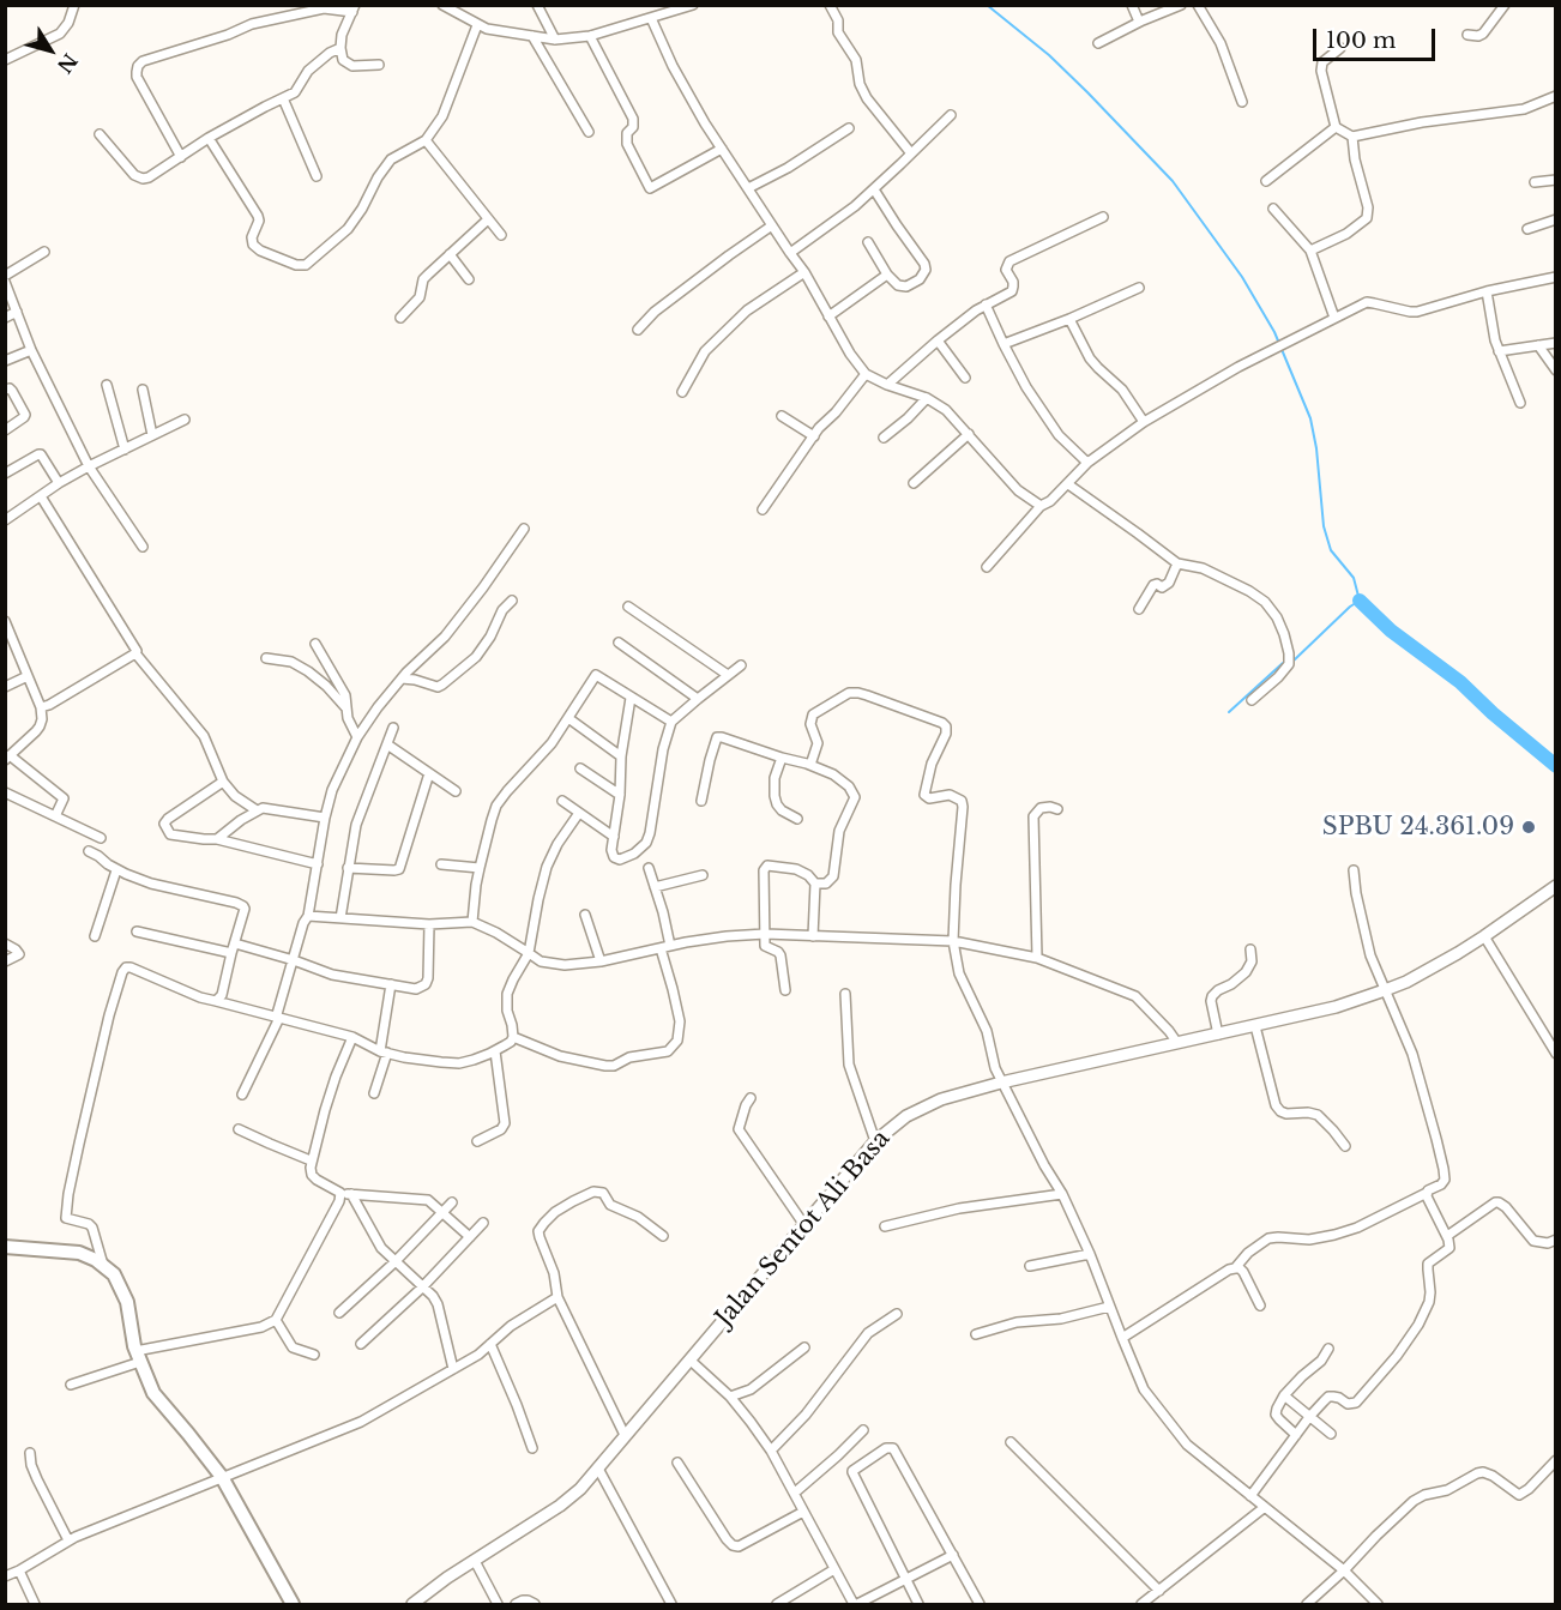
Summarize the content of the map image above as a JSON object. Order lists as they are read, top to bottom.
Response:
{
  "streets": {
    "main road": ["Jalan Sentot Ali Basa"]
  },
  "places": ["SPBU 24.361.09"],
  "scale_bar": "100 m",
  "north": "bottom right"
}
